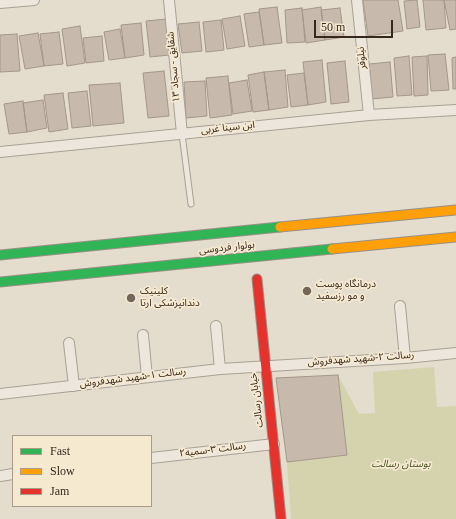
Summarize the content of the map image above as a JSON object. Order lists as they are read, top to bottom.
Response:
{
  "streets": {
    "main road": ["بولوار فردوسی", "خیابان رسالت"],
    "street": [
      "نیلوفر",
      "شقایق - سجاد ۱۳",
      "ابن سینا غربی",
      "رسالت ۲-شهید شهدفروش",
      "رسالت ۱-شهید شهدفروش",
      "رسالت ۳-سمیه۲"
    ]
  },
  "crossings": [
    ["نیلوفر", "ابن سینا غربی"],
    ["شقایق - سجاد ۱۳", "ابن سینا غربی"],
    ["رسالت ۲-شهید شهدفروش", "رسالت ۱-شهید شهدفروش"],
    ["رسالت ۲-شهید شهدفروش", "خیابان رسالت"],
    ["رسالت ۱-شهید شهدفروش", "خیابان رسالت"],
    ["خیابان رسالت", "رسالت ۳-سمیه۲"]
  ],
  "parks": ["بوستان رسالت"],
  "places": ["درمانگاه پوست و مو رزسفید", "کلینیک دندانپزشکی ارتا"],
  "legend": ["Fast", "Slow", "Jam"],
  "scale_bar": "50 m"
}
